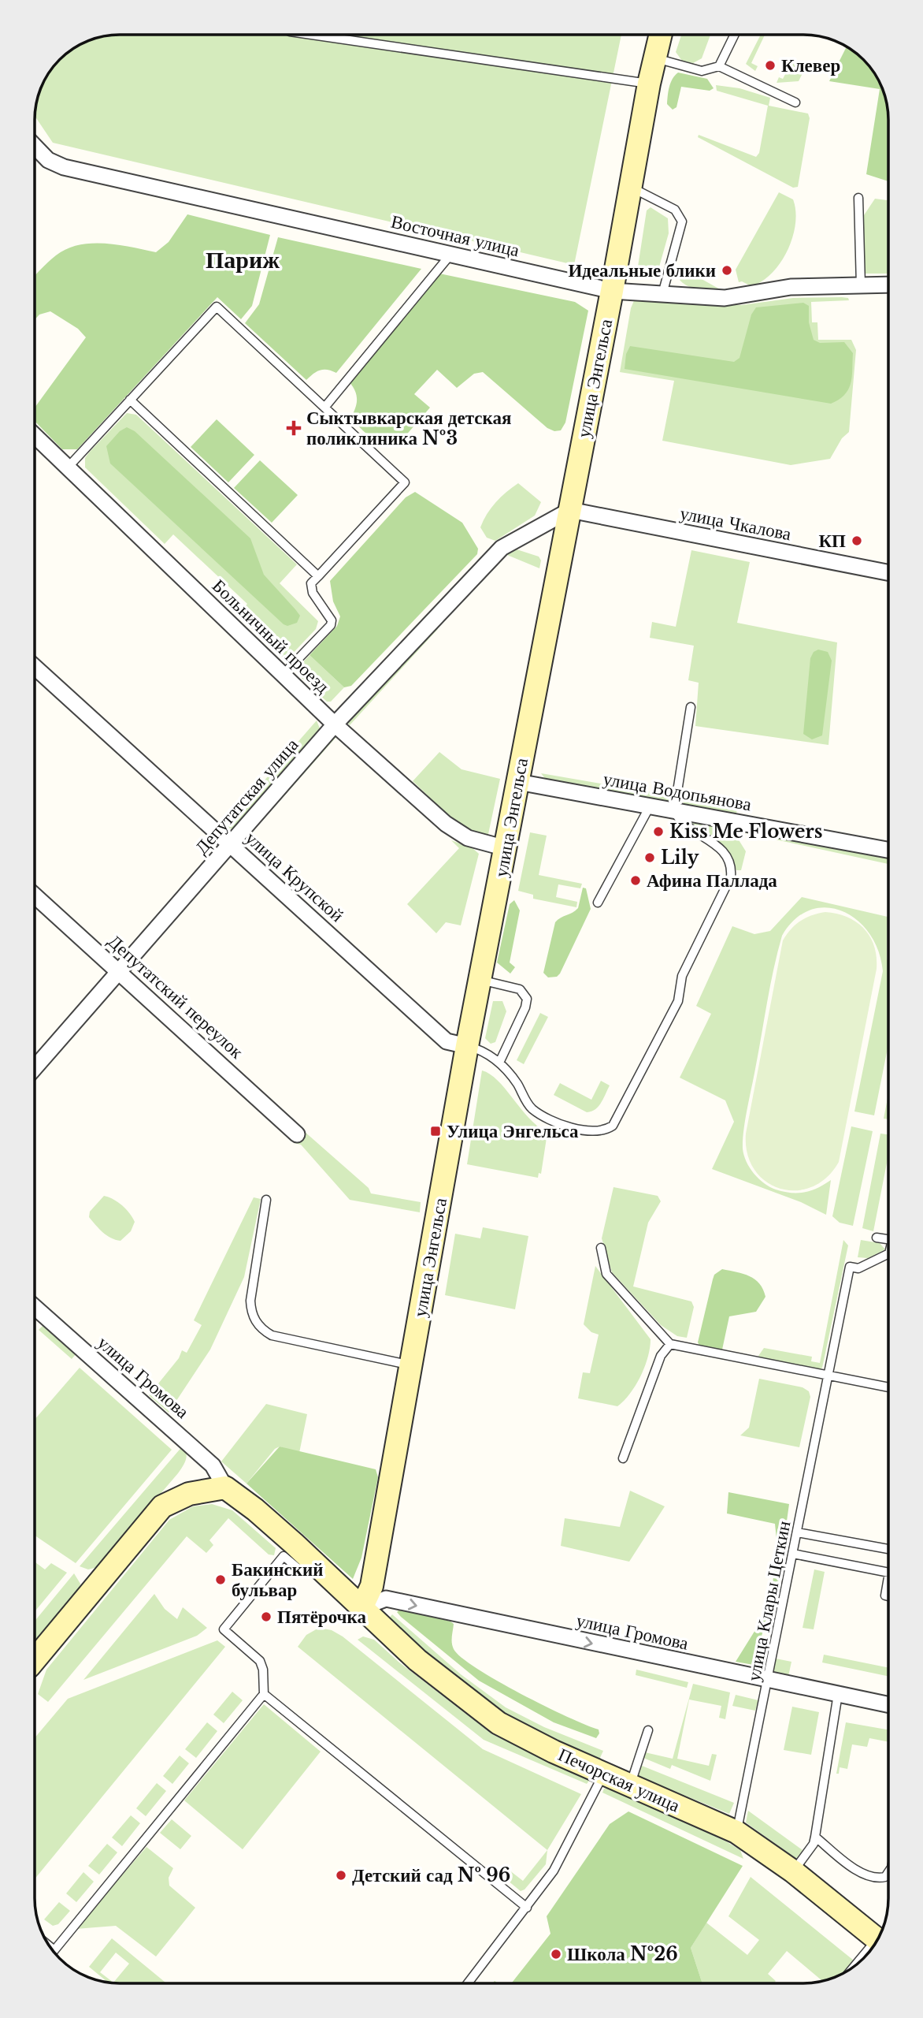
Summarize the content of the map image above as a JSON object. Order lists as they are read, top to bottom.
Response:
{
  "streets": {
    "street": [
      "Восточная улица",
      "улица Энгельса",
      "улица Чкалова",
      "Больничный проезд",
      "улица Водопьянова",
      "Депутатская улица",
      "улица Крупской",
      "Депутатский переулок",
      "улица Громова",
      "Печорская улица"
    ],
    "lane": ["улица Клары Цеткин"]
  },
  "crossings": [
    ["Восточная улица", "улица Энгельса"],
    ["улица Энгельса", "улица Чкалова"],
    ["улица Энгельса", "Больничный проезд"],
    ["улица Энгельса", "улица Водопьянова"],
    ["улица Энгельса", "Депутатская улица"],
    ["улица Энгельса", "улица Крупской"],
    ["улица Энгельса", "улица Громова"],
    ["улица Энгельса", "Печорская улица"],
    ["улица Чкалова", "Депутатская улица"],
    ["Больничный проезд", "Депутатская улица"],
    ["Депутатская улица", "улица Крупской"],
    ["Депутатская улица", "Депутатский переулок"],
    ["улица Громова", "улица Клары Цеткин"],
    ["улица Громова", "Печорская улица"],
    ["улица Клары Цеткин", "Печорская улица"]
  ],
  "one_way": ["улица Громова"],
  "districts": ["Париж"],
  "places": {
    "other": [
      "Клевер",
      "Идеальные блики",
      "КП",
      "Kiss Me Flowers",
      "Lily",
      "Афина Паллада",
      "Бакинский бульвар",
      "Пятёрочка",
      "Детский сад № 96",
      "Школа №26"
    ],
    "health": ["Сыктывкарская детская поликлиника №3"],
    "transit": ["Улица Энгельса"]
  }
}
